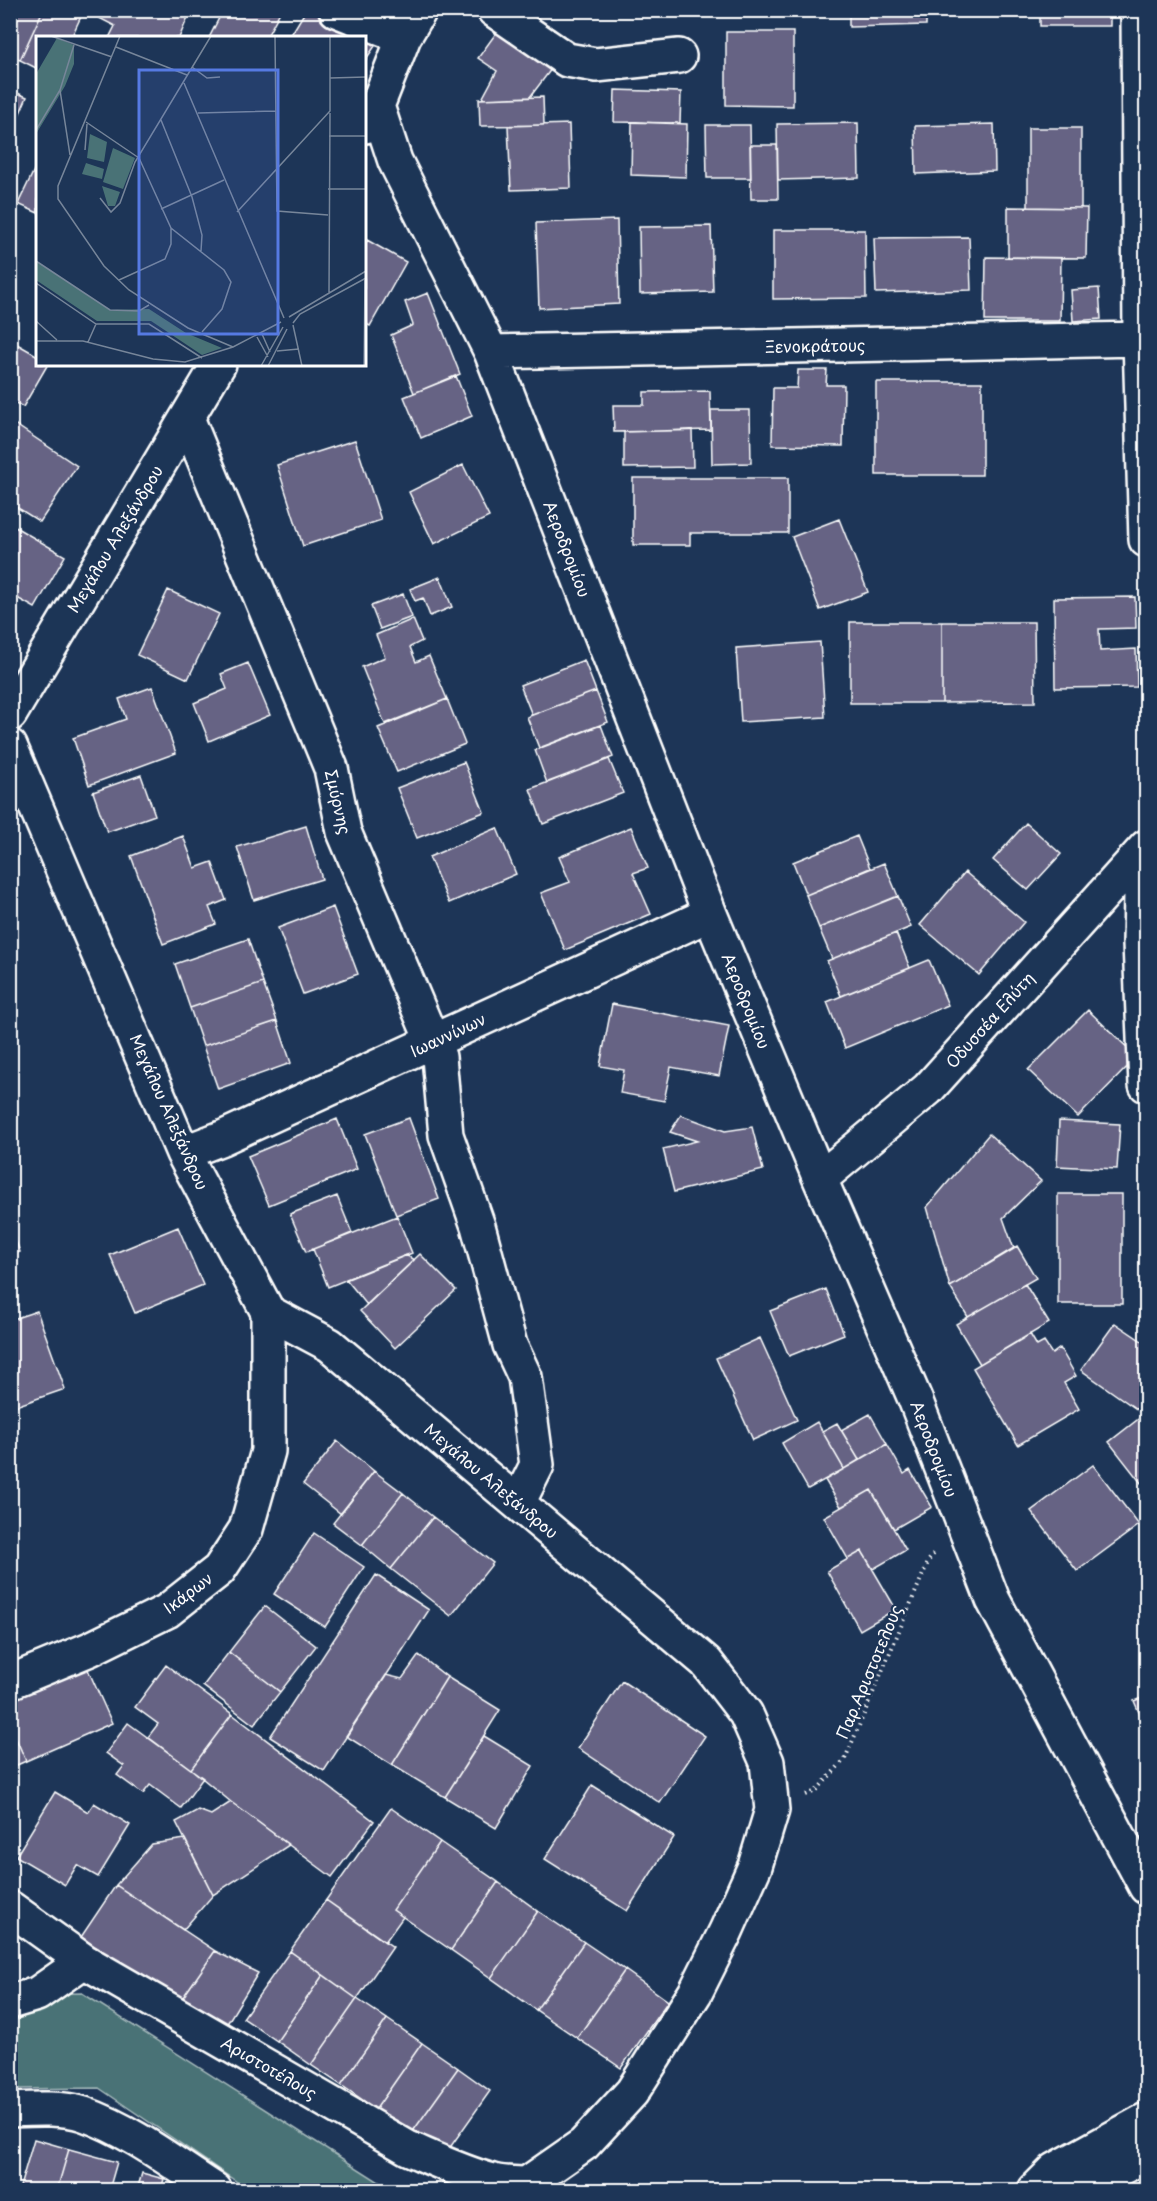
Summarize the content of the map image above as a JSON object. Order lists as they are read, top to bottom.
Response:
{
  "streets": {
    "street": [
      "Ξενοκράτους",
      "Μεγάλου Αλεξάνδρου",
      "Αεροδρομίου",
      "Σμύρνης",
      "Οδυσσέα Ελύτη",
      "Ιωαννίνων",
      "Ικάρων",
      "Αριστοτέλους"
    ],
    "path": ["Παρ.Αριστοτελους"]
  },
  "crossings": [
    ["Ξενοκράτους", "Αεροδρομίου"],
    ["Μεγάλου Αλεξάνδρου", "Σμύρνης"],
    ["Μεγάλου Αλεξάνδρου", "Ιωαννίνων"],
    ["Μεγάλου Αλεξάνδρου", "Ικάρων"],
    ["Μεγάλου Αλεξάνδρου", "Παρ.Αριστοτελους"],
    ["Μεγάλου Αλεξάνδρου", "Αριστοτέλους"],
    ["Αεροδρομίου", "Οδυσσέα Ελύτη"],
    ["Αεροδρομίου", "Ιωαννίνων"],
    ["Αεροδρομίου", "Παρ.Αριστοτελους"],
    ["Σμύρνης", "Ιωαννίνων"]
  ]
}
